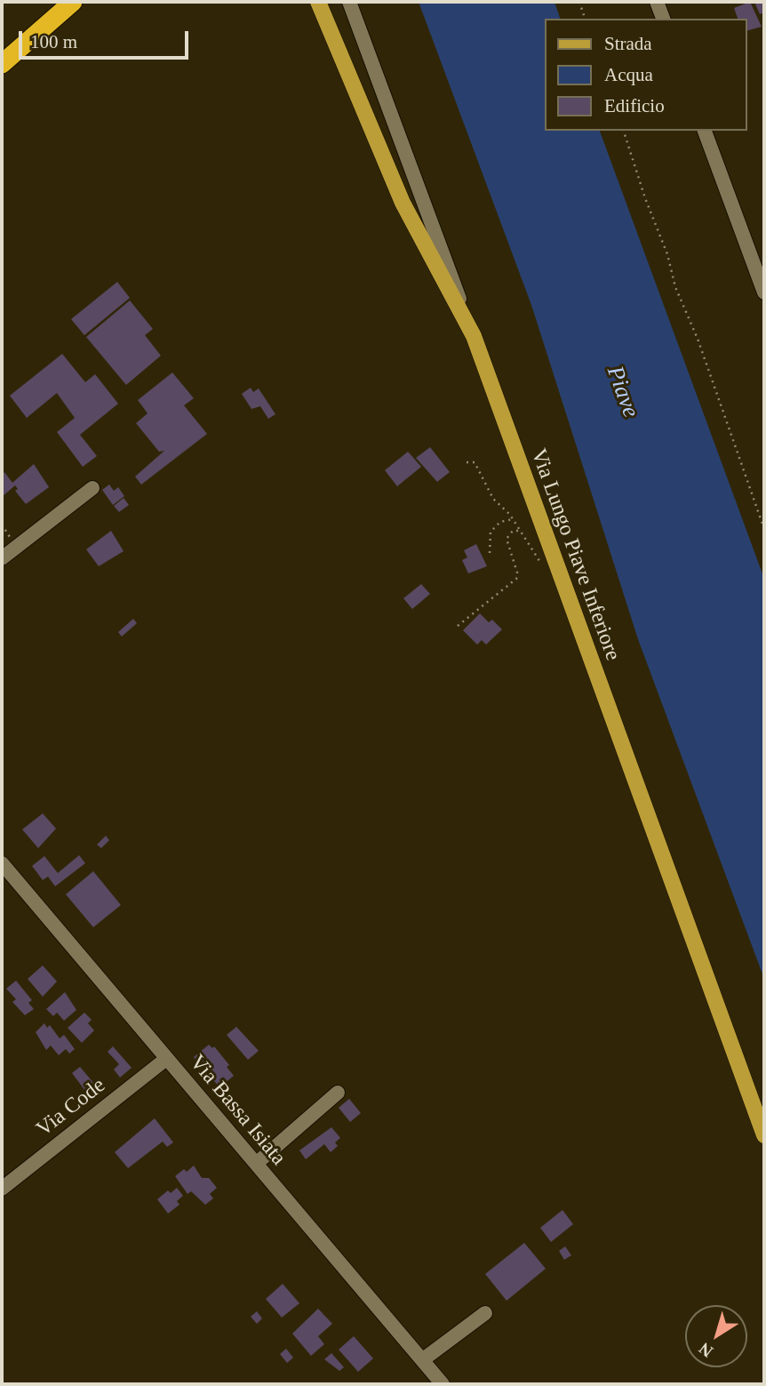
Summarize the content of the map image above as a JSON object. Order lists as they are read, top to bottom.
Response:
{
  "streets": {
    "main road": ["Via Lungo Piave Inferiore"],
    "street": ["Via Code", "Via Bassa Isiata"]
  },
  "crossings": [
    ["Via Code", "Via Bassa Isiata"]
  ],
  "water": ["Piave"],
  "legend": ["Strada", "Acqua", "Edificio"],
  "scale_bar": "100 m",
  "north": "bottom left"
}
